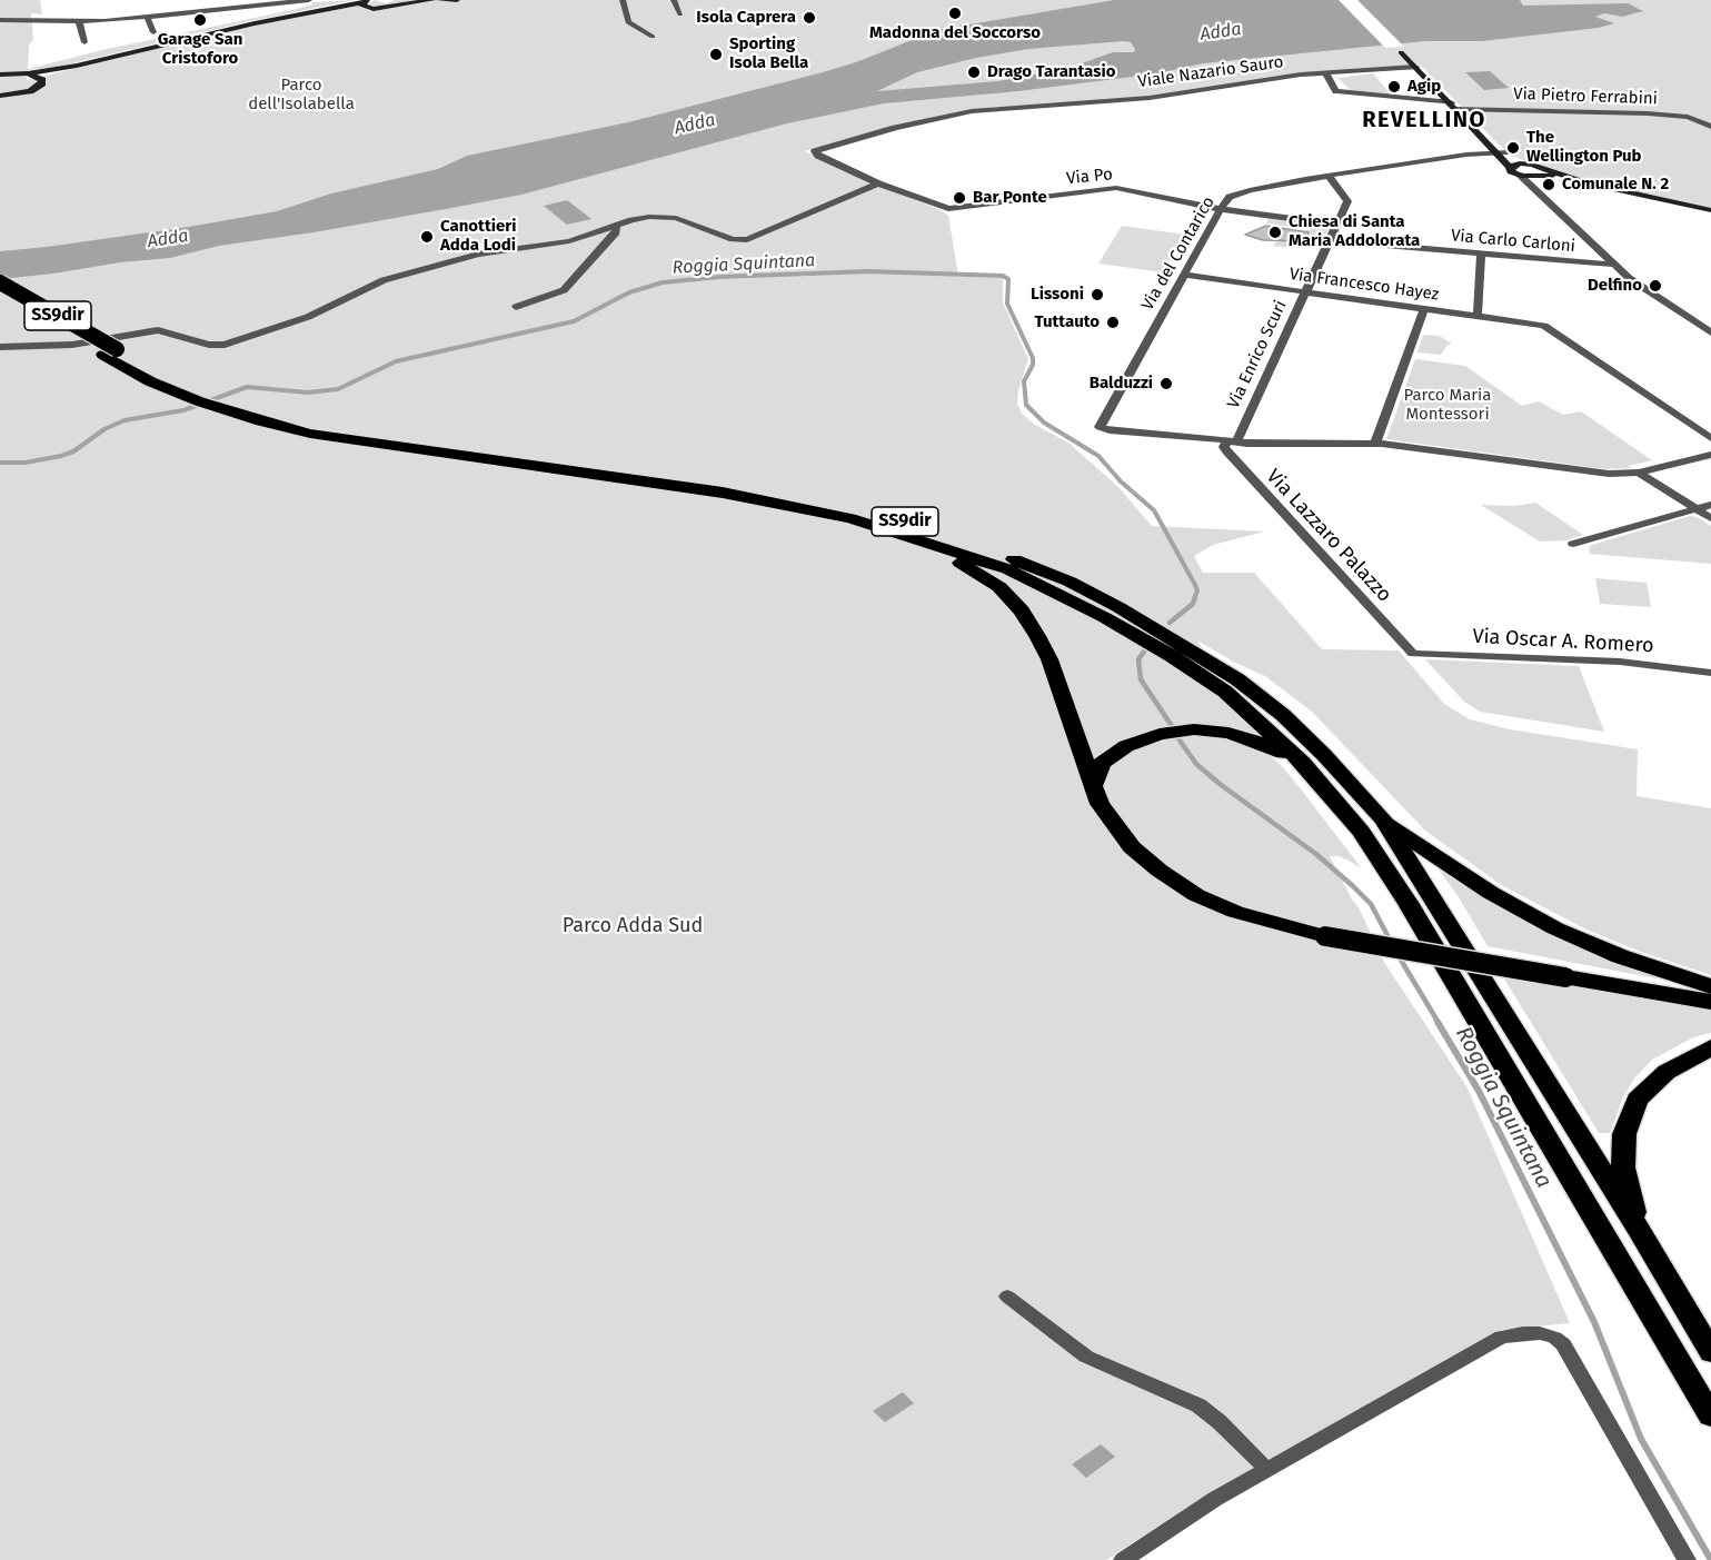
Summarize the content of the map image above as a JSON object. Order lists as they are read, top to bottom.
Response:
{
  "streets": {
    "highway": ["SS9dir"],
    "street": [
      "Viale Nazario Sauro",
      "Via Pietro Ferrabini",
      "Via Po",
      "Via Carlo Carloni",
      "Via del Contarico",
      "Via Francesco Hayez",
      "Via Enrico Scuri",
      "Via Lazzaro Palazzo",
      "Via Oscar A. Romero"
    ]
  },
  "crossings": [
    ["Viale Nazario Sauro", "Via Pietro Ferrabini"],
    ["Viale Nazario Sauro", "Via Po"],
    ["Via Po", "Via del Contarico"],
    ["Via Po", "Via Enrico Scuri"],
    ["Via Carlo Carloni", "Via Enrico Scuri"],
    ["Via del Contarico", "Via Francesco Hayez"],
    ["Via del Contarico", "Via Enrico Scuri"],
    ["Via del Contarico", "Via Lazzaro Palazzo"],
    ["Via Francesco Hayez", "Via Enrico Scuri"],
    ["Via Enrico Scuri", "Via Lazzaro Palazzo"],
    ["Via Lazzaro Palazzo", "Via Oscar A. Romero"]
  ],
  "districts": ["REVELLINO"],
  "water": ["Adda", "Roggia Squintana"],
  "parks": ["Parco dell'Isolabella", "Parco Maria Montessori", "Parco Adda Sud"],
  "places": [
    "Madonna del Soccorso",
    "Isola Caprera",
    "Garage San Cristoforo",
    "Sporting Isola Bella",
    "Drago Tarantasio",
    "Agip",
    "The Wellington Pub",
    "Comunale N. 2",
    "Bar Ponte",
    "Chiesa di Santa Maria Addolorata",
    "Canottieri Adda Lodi",
    "Delfino",
    "Lissoni",
    "Tuttauto",
    "Balduzzi"
  ]
}
